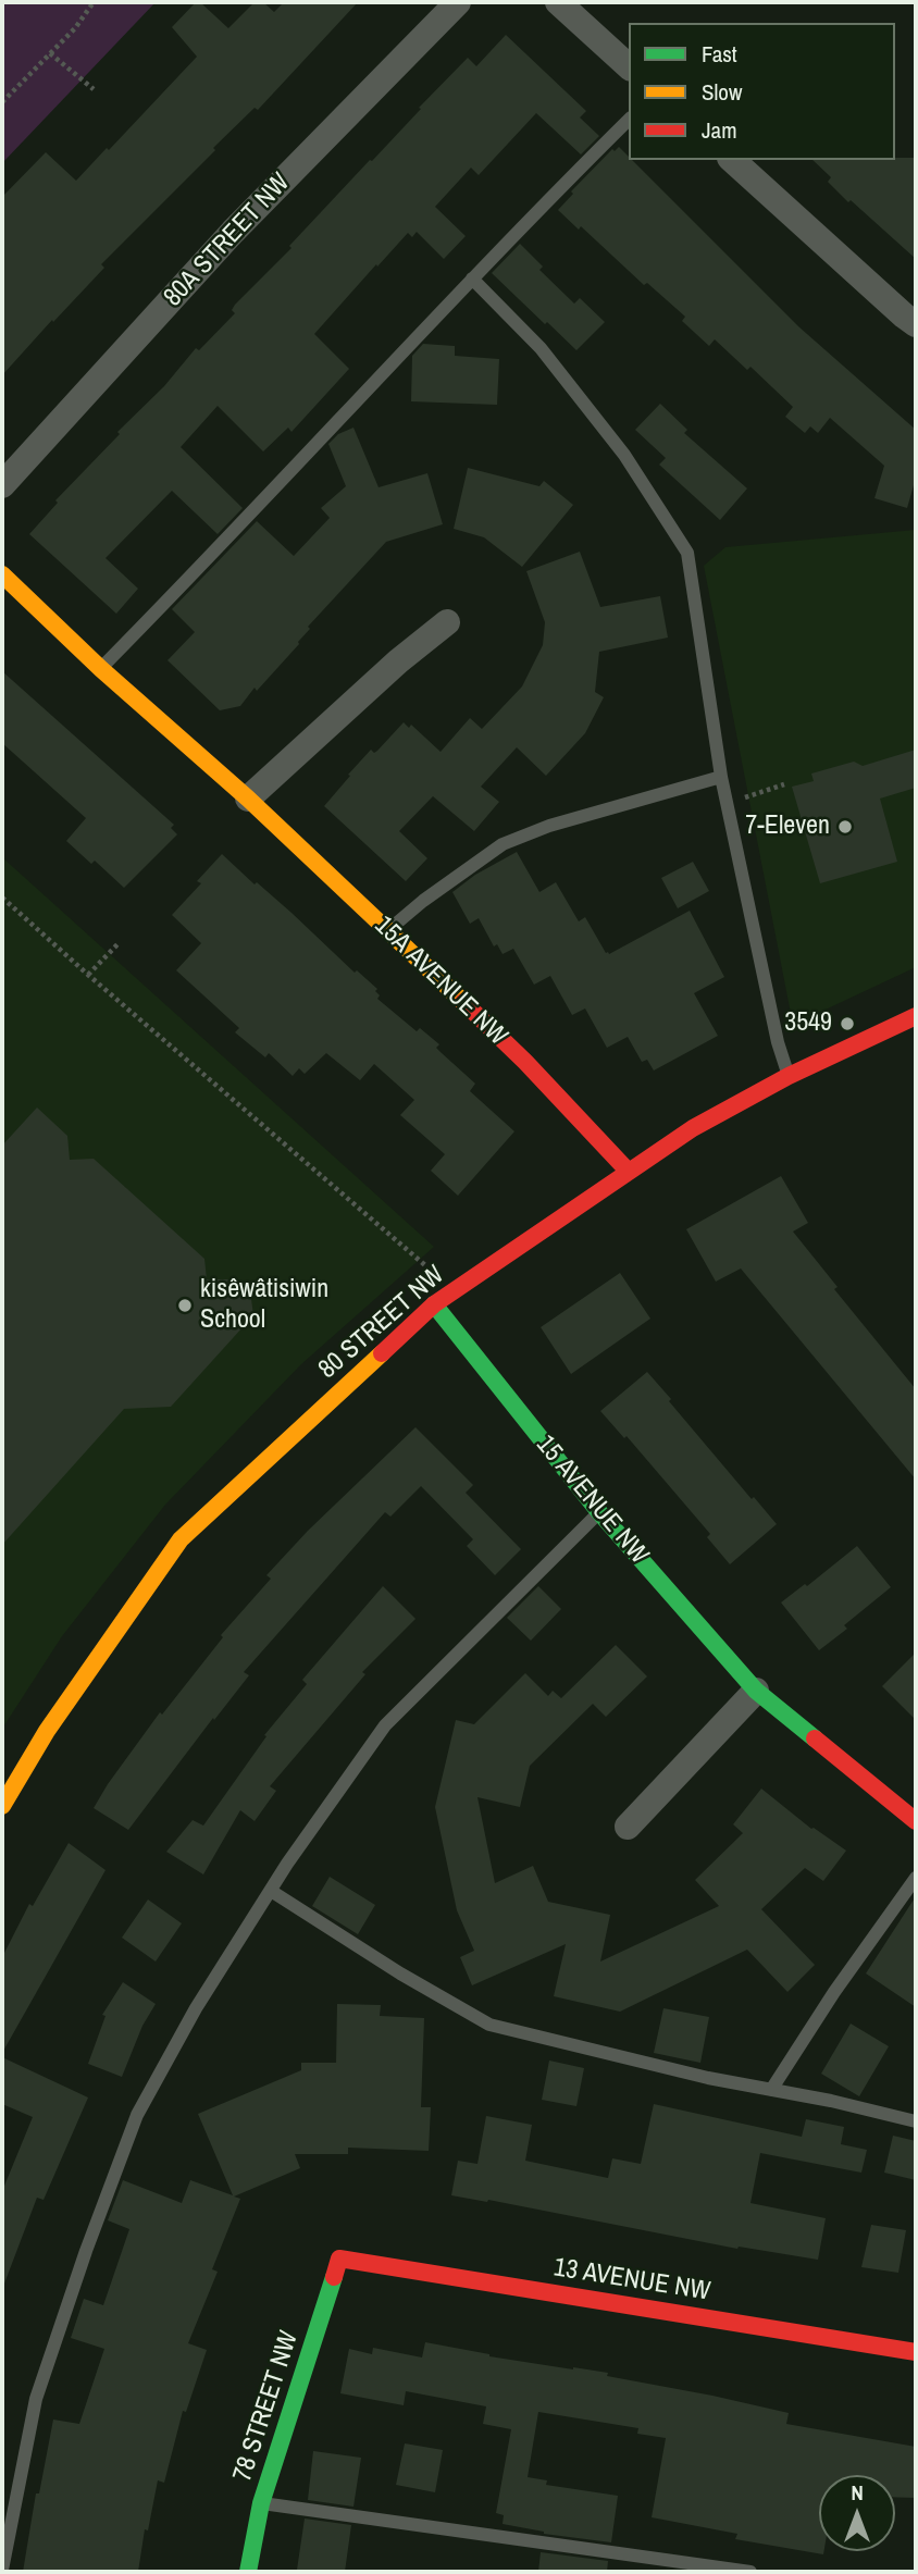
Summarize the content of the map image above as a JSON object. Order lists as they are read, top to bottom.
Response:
{
  "streets": {
    "street": [
      "80A STREET NW",
      "15A AVENUE NW",
      "80 STREET NW",
      "15 AVENUE NW",
      "13 AVENUE NW",
      "78 STREET NW"
    ]
  },
  "crossings": [
    ["15A AVENUE NW", "80 STREET NW"],
    ["80 STREET NW", "15 AVENUE NW"],
    ["13 AVENUE NW", "78 STREET NW"]
  ],
  "places": ["7-Eleven", "3549", "kisêwâtisiwin School"],
  "legend": ["Fast", "Slow", "Jam"],
  "north": "top"
}
